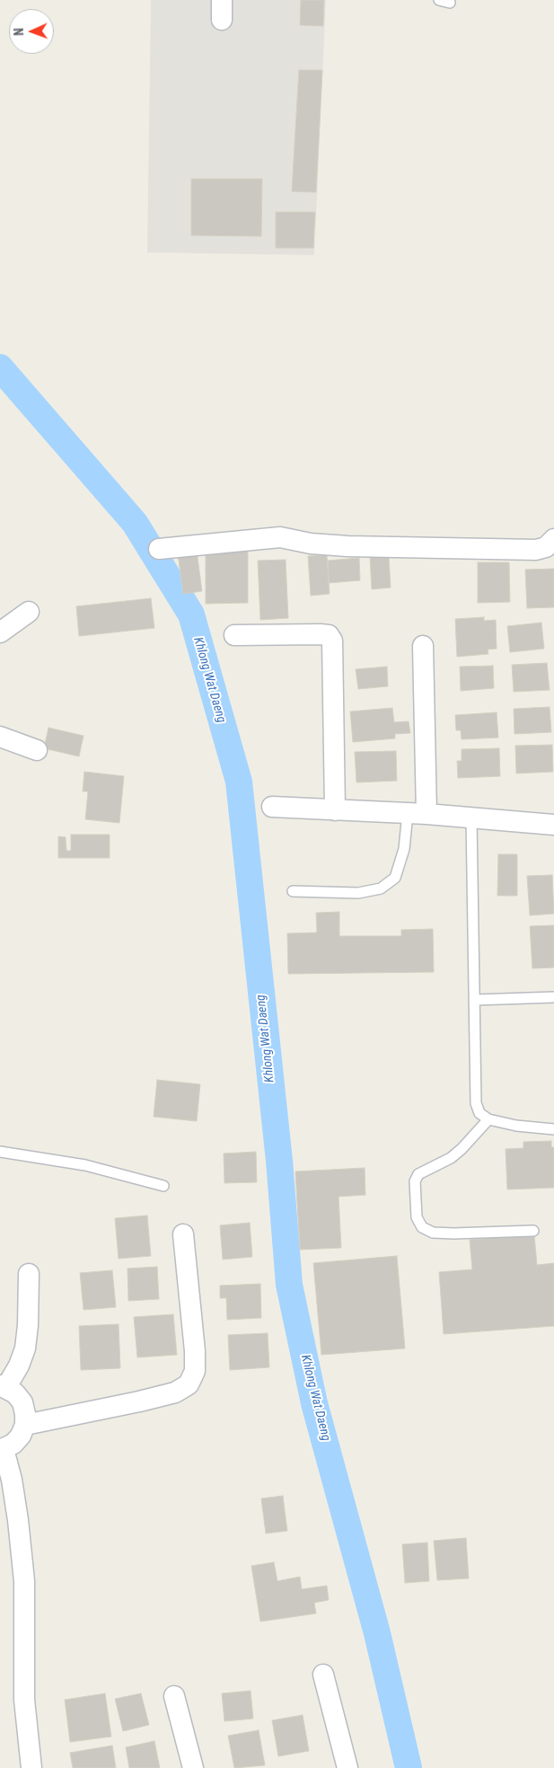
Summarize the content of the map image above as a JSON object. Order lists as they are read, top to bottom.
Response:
{
  "water": ["Khlong Wat Daeng"],
  "north": "left"
}
